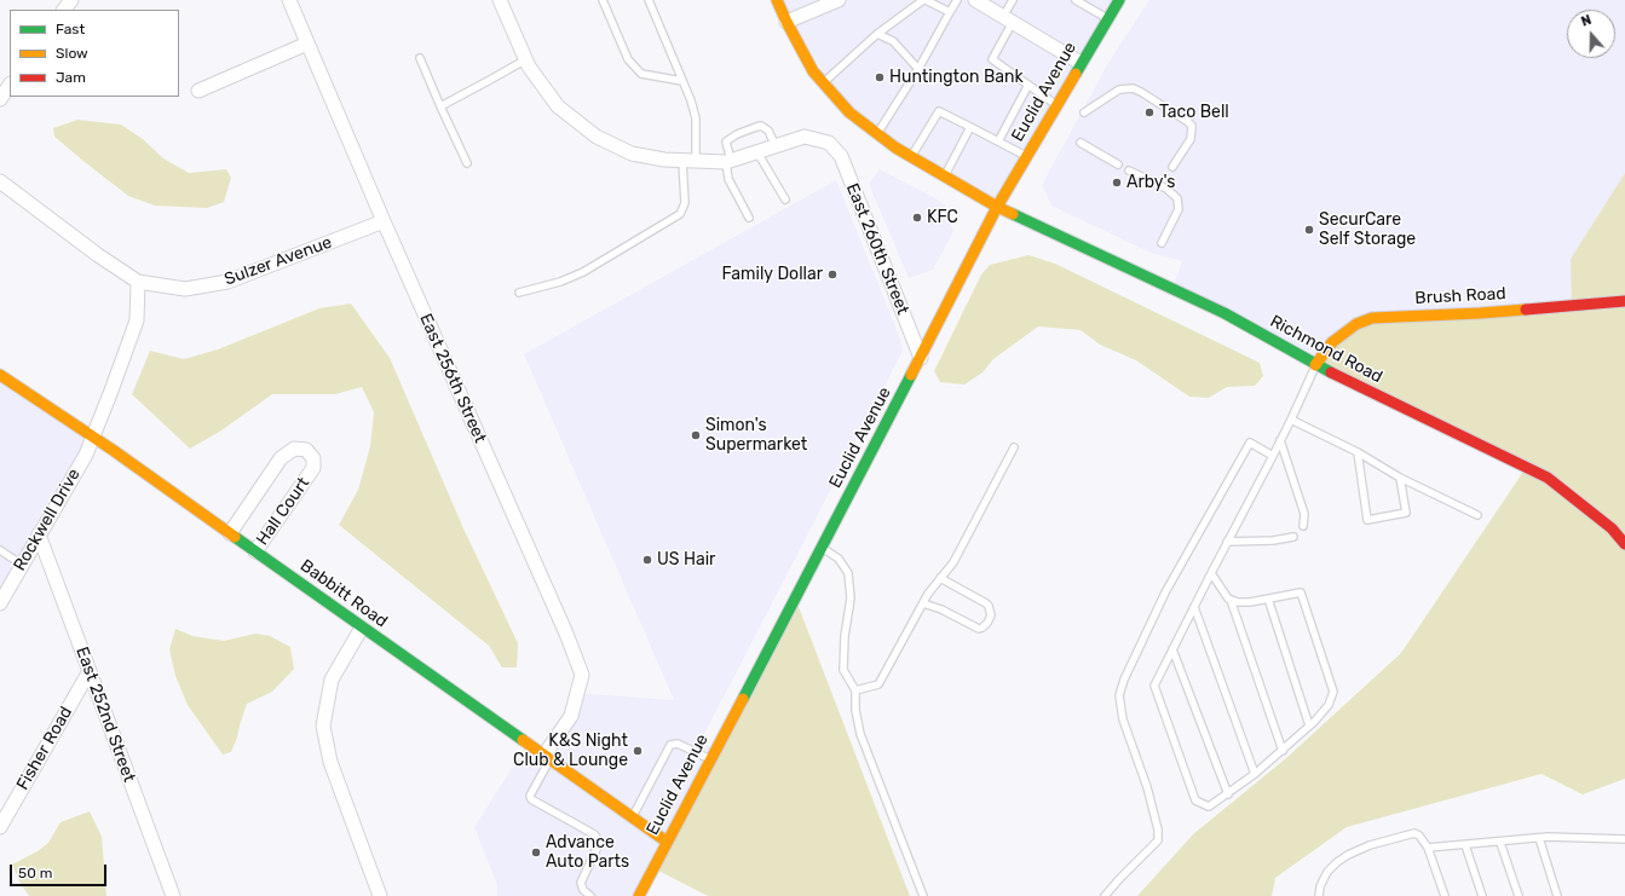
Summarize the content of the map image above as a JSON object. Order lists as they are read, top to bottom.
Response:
{
  "streets": {
    "main road": [
      "Euclid Avenue",
      "Brush Road",
      "Richmond Road",
      "Babbitt Road"
    ],
    "street": [
      "East 260th Street",
      "Sulzer Avenue",
      "East 256th Street",
      "Hall Court",
      "Rockwell Drive",
      "East 252nd Street",
      "Fisher Road"
    ]
  },
  "crossings": [
    ["Euclid Avenue", "East 260th Street"],
    ["Euclid Avenue", "Richmond Road"],
    ["Euclid Avenue", "Babbitt Road"],
    ["Sulzer Avenue", "East 256th Street"],
    ["Sulzer Avenue", "Rockwell Drive"],
    ["Brush Road", "Richmond Road"],
    ["East 256th Street", "Babbitt Road"],
    ["Hall Court", "Babbitt Road"],
    ["Rockwell Drive", "Babbitt Road"],
    ["Rockwell Drive", "East 252nd Street"],
    ["East 252nd Street", "Fisher Road"]
  ],
  "places": [
    "Huntington Bank",
    "Taco Bell",
    "Arby's",
    "KFC",
    "SecurCare Self Storage",
    "Family Dollar",
    "Simon's Supermarket",
    "US Hair",
    "K&S Night Club & Lounge",
    "Advance Auto Parts"
  ],
  "legend": ["Fast", "Slow", "Jam"],
  "scale_bar": "50 m",
  "north": "top"
}
